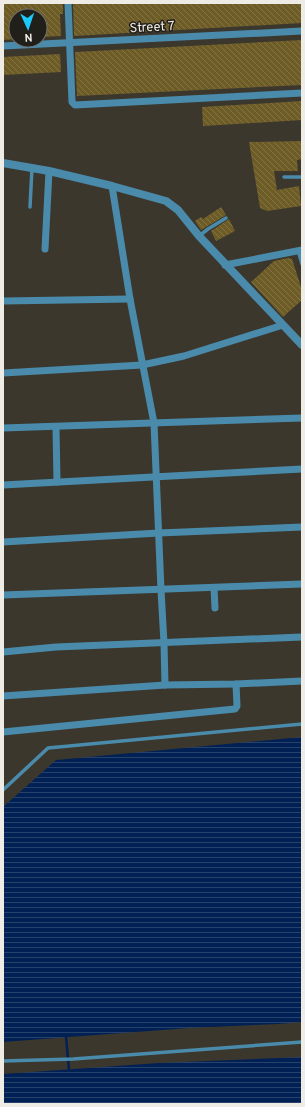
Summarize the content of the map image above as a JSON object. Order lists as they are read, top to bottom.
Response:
{
  "streets": {
    "street": ["Street 7"]
  },
  "north": "bottom"
}
